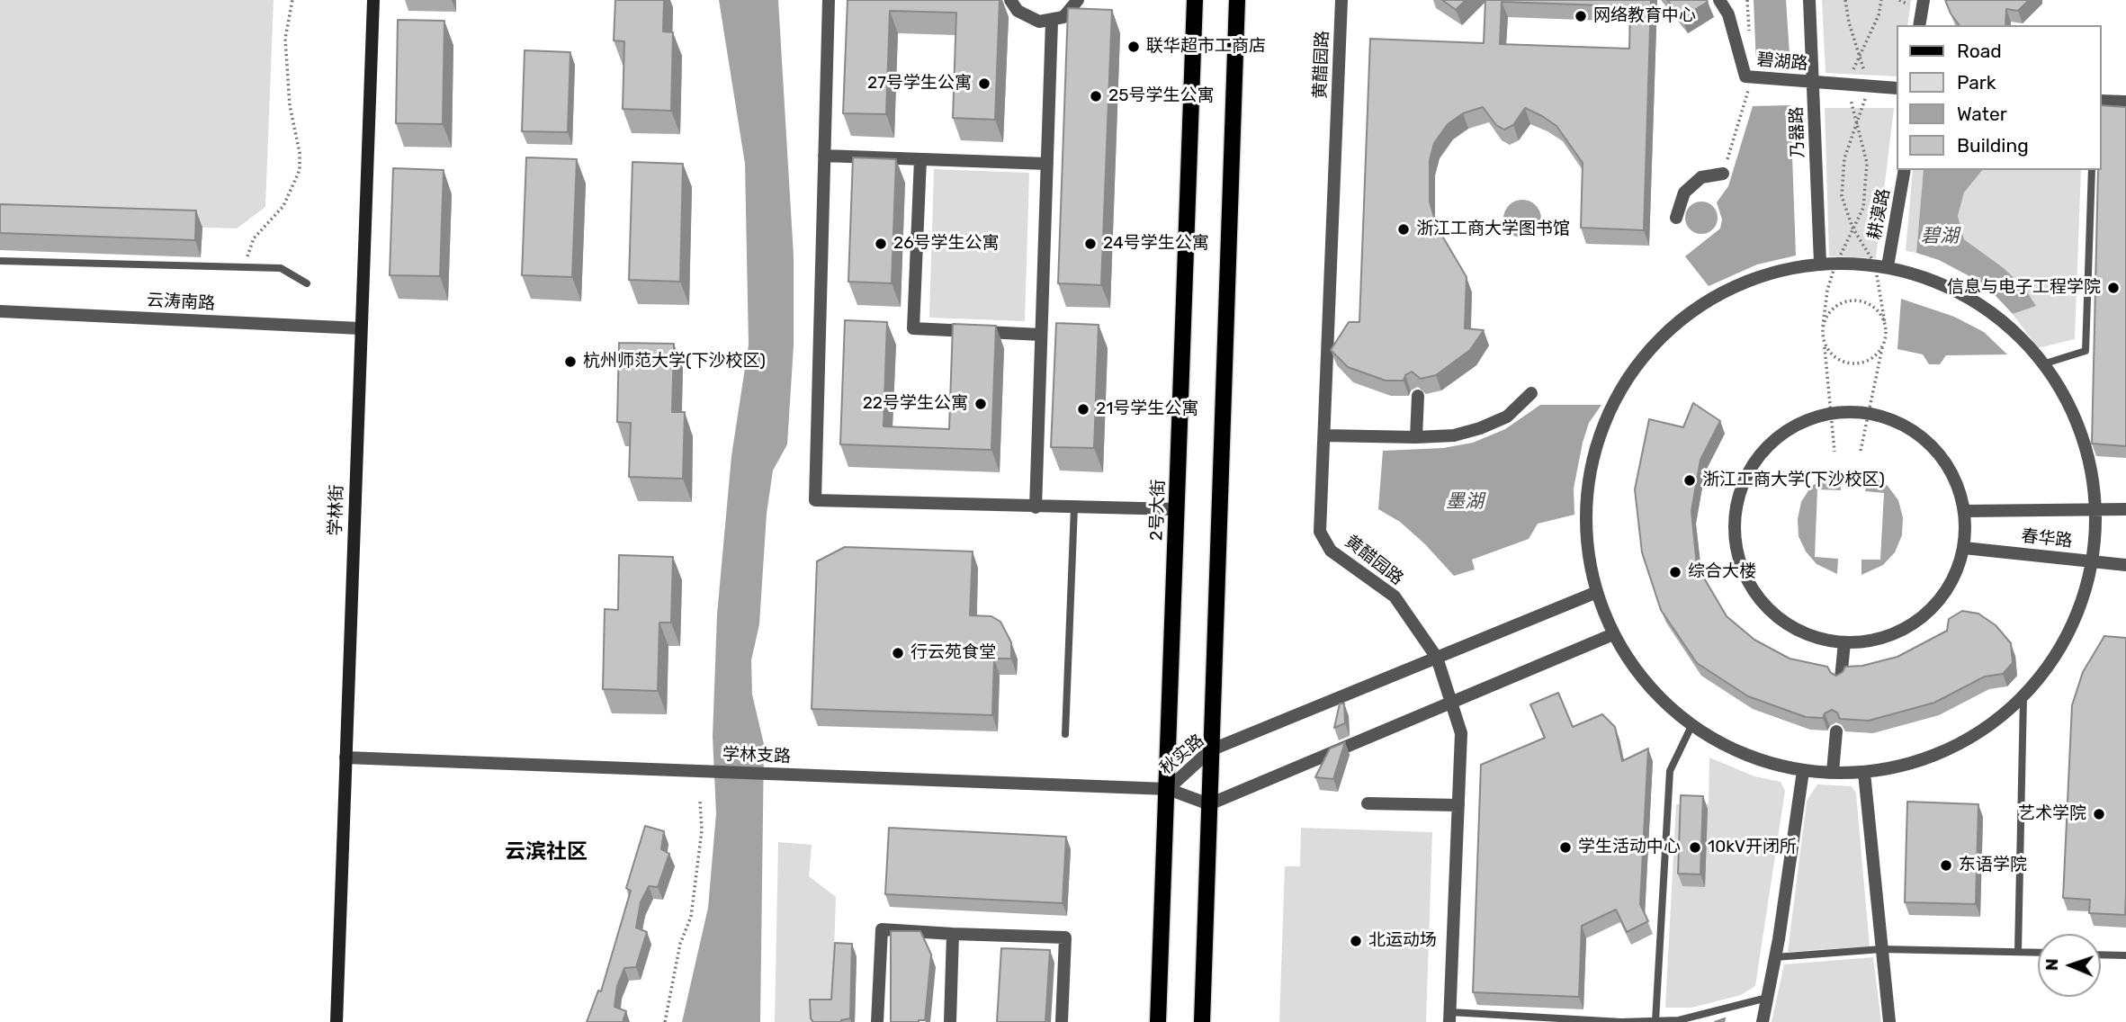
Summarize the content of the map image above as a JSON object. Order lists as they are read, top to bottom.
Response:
{
  "streets": {
    "main road": ["学林街", "2号大街"],
    "street": [
      "碧湖路",
      "黄醋园路",
      "乃器路",
      "耕漠路",
      "云涛南路",
      "春华路",
      "秋实路",
      "学林支路"
    ]
  },
  "crossings": [
    ["碧湖路", "乃器路"],
    ["黄醋园路", "秋实路"],
    ["云涛南路", "学林街"],
    ["学林街", "学林支路"],
    ["2号大街", "秋实路"],
    ["2号大街", "学林支路"],
    ["秋实路", "学林支路"]
  ],
  "districts": ["云滨社区"],
  "water": ["碧湖", "墨湖"],
  "places": [
    "网络教育中心",
    "联华超市工商店",
    "27号学生公寓",
    "25号学生公寓",
    "浙江工商大学图书馆",
    "26号学生公寓",
    "24号学生公寓",
    "信息与电子工程学院",
    "杭州师范大学(下沙校区)",
    "22号学生公寓",
    "21号学生公寓",
    "浙江工商大学(下沙校区)",
    "综合大楼",
    "行云苑食堂",
    "艺术学院",
    "学生活动中心",
    "10kV开闭所",
    "东语学院",
    "北运动场"
  ],
  "legend": [
    "Road",
    "Park",
    "Water",
    "Building"
  ],
  "north": "left"
}
